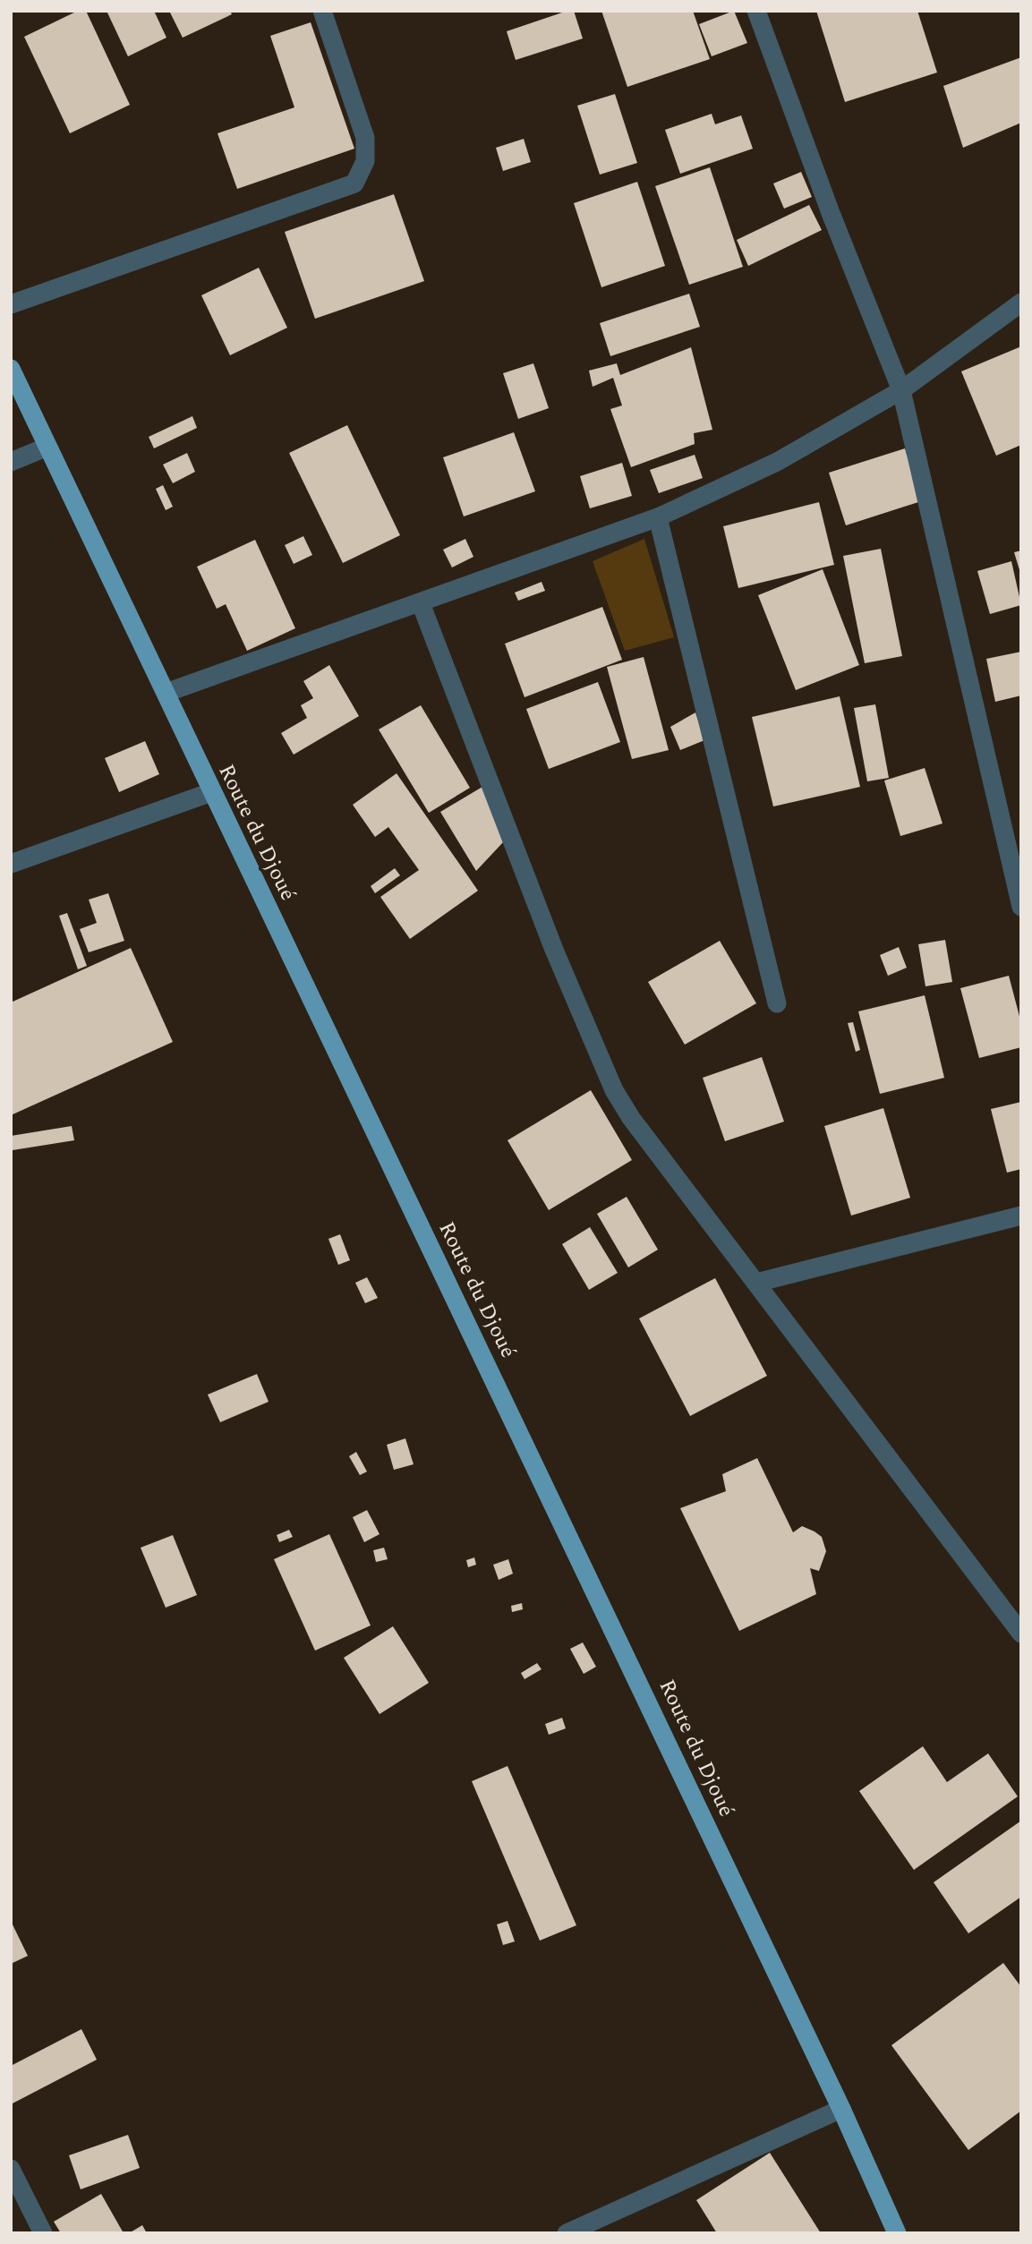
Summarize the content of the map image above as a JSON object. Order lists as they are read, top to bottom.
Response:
{
  "streets": {
    "main road": ["Route du Djoué"]
  }
}
